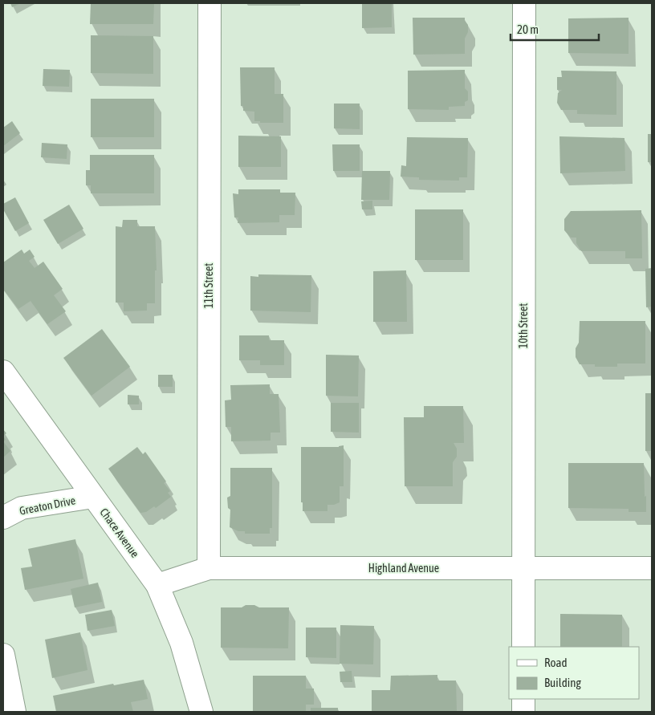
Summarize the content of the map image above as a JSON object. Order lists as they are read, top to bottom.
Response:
{
  "streets": {
    "street": [
      "11th Street",
      "10th Street",
      "Greaton Drive",
      "Chace Avenue",
      "Highland Avenue"
    ]
  },
  "crossings": [
    ["11th Street", "Highland Avenue"],
    ["10th Street", "Highland Avenue"],
    ["Greaton Drive", "Chace Avenue"],
    ["Chace Avenue", "Highland Avenue"]
  ],
  "legend": ["Road", "Building"],
  "scale_bar": "20 m"
}
